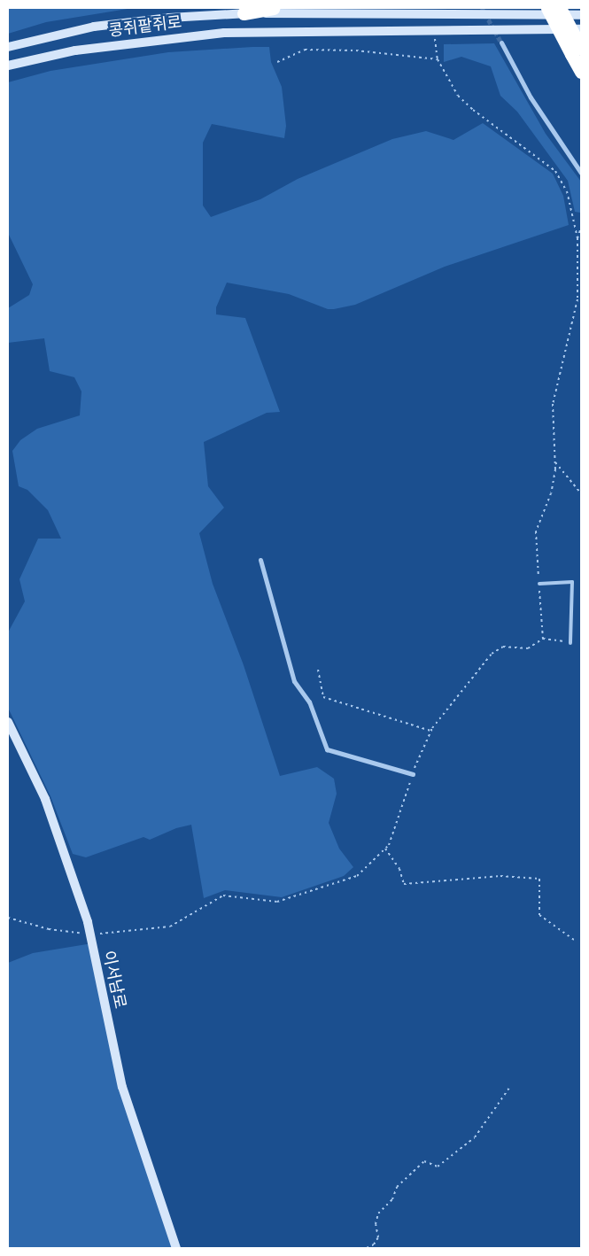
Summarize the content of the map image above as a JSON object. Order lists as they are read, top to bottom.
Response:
{
  "streets": {
    "main road": ["콩쥐팥쥐로", "이서남로"]
  }
}
